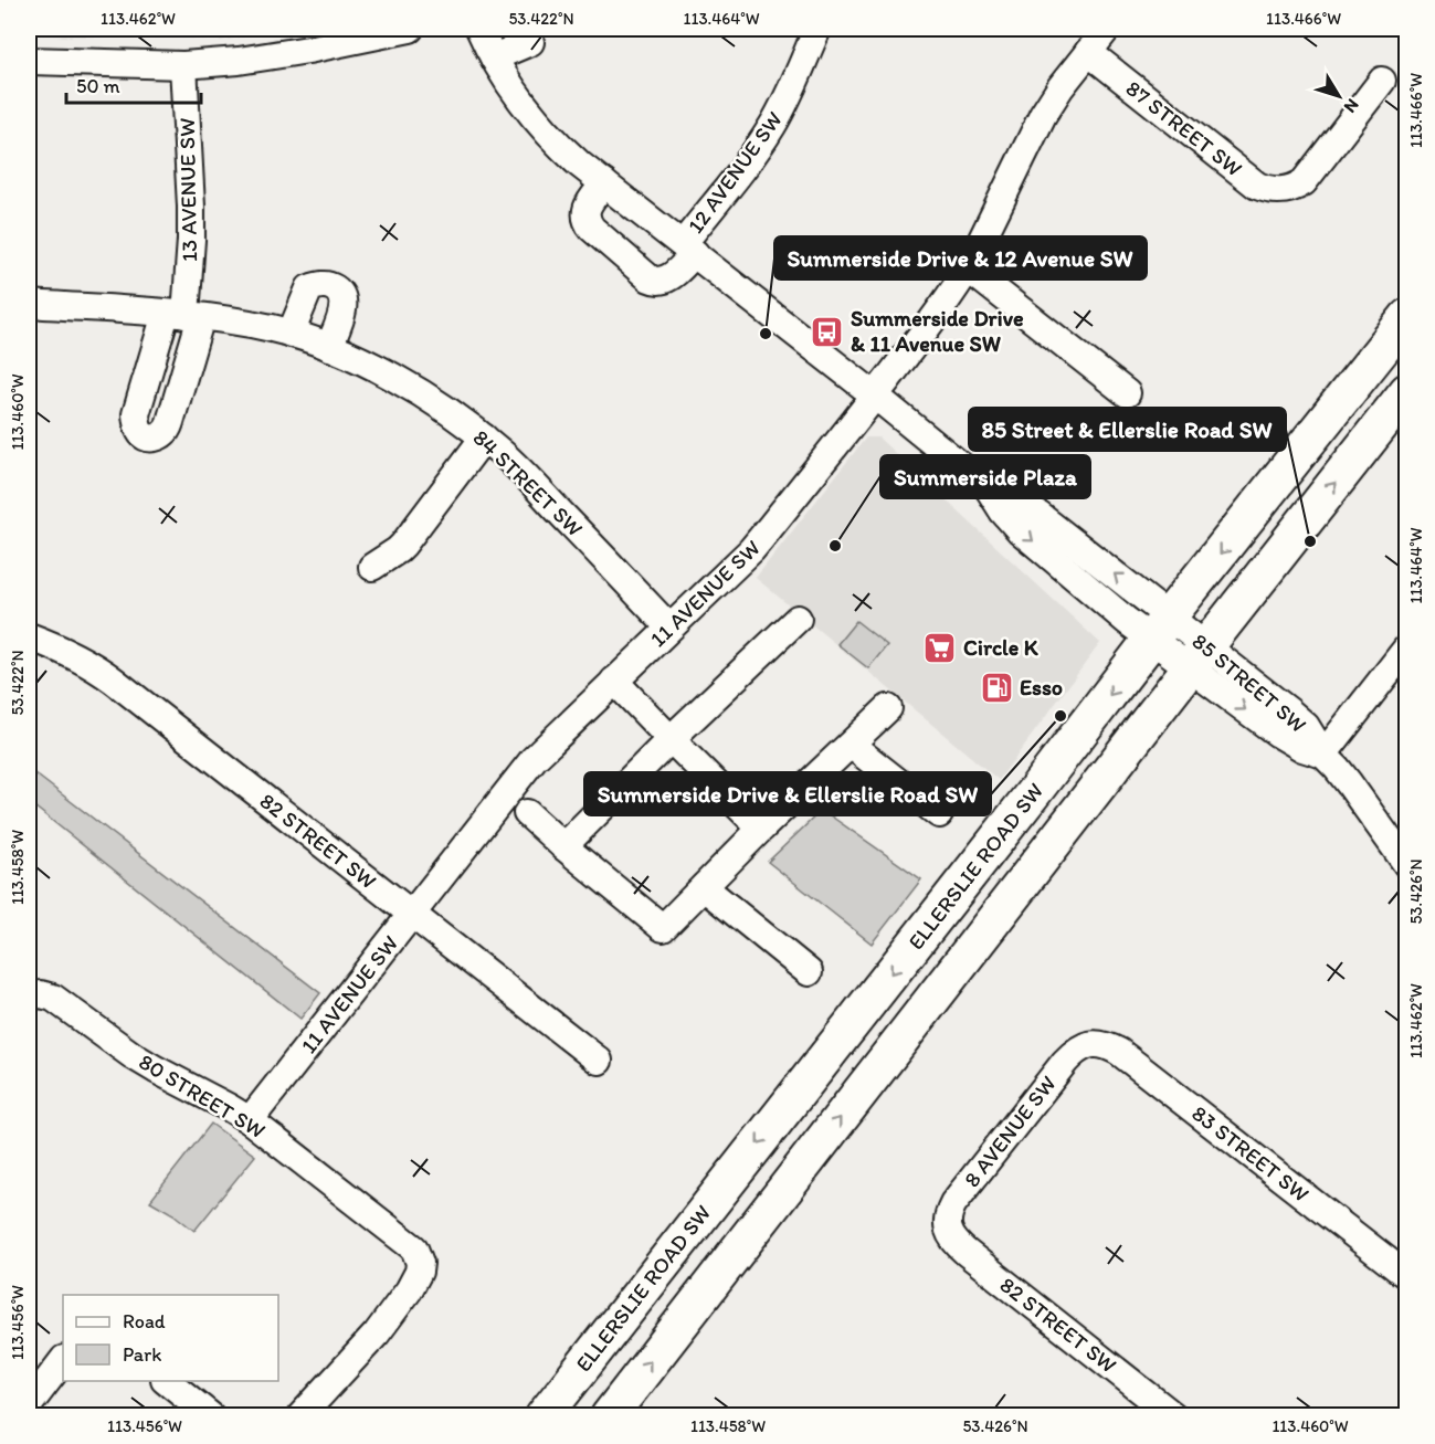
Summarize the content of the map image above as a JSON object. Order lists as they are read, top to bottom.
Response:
{
  "streets": {
    "main road": ["ELLERSLIE ROAD SW"],
    "street": [
      "87 STREET SW",
      "12 AVENUE SW",
      "13 AVENUE SW",
      "84 STREET SW",
      "11 AVENUE SW",
      "85 STREET SW",
      "82 STREET SW",
      "80 STREET SW",
      "8 AVENUE SW",
      "83 STREET SW"
    ]
  },
  "crossings": [
    ["87 STREET SW", "11 AVENUE SW"],
    ["12 AVENUE SW", "85 STREET SW"],
    ["13 AVENUE SW", "84 STREET SW"],
    ["84 STREET SW", "11 AVENUE SW"],
    ["11 AVENUE SW", "85 STREET SW"],
    ["11 AVENUE SW", "82 STREET SW"],
    ["11 AVENUE SW", "80 STREET SW"],
    ["85 STREET SW", "ELLERSLIE ROAD SW"],
    ["82 STREET SW", "8 AVENUE SW"],
    ["8 AVENUE SW", "83 STREET SW"]
  ],
  "places": {
    "bus stop": ["Summerside Drive & 11 Avenue SW"],
    "other": [
      "Summerside Drive & 12 Avenue SW",
      "85 Street & Ellerslie Road SW",
      "Summerside Plaza",
      "Summerside Drive & Ellerslie Road SW"
    ],
    "supermarket": ["Circle K"],
    "fuel station": ["Esso"]
  },
  "legend": ["Road", "Park"],
  "scale_bar": "50 m",
  "north": "bottom right",
  "coordinates": [
    "113.462°W",
    "53.422°N",
    "113.464°W",
    "113.466°W",
    "113.460°W",
    "113.458°W",
    "53.426°N",
    "113.456°W"
  ]
}
